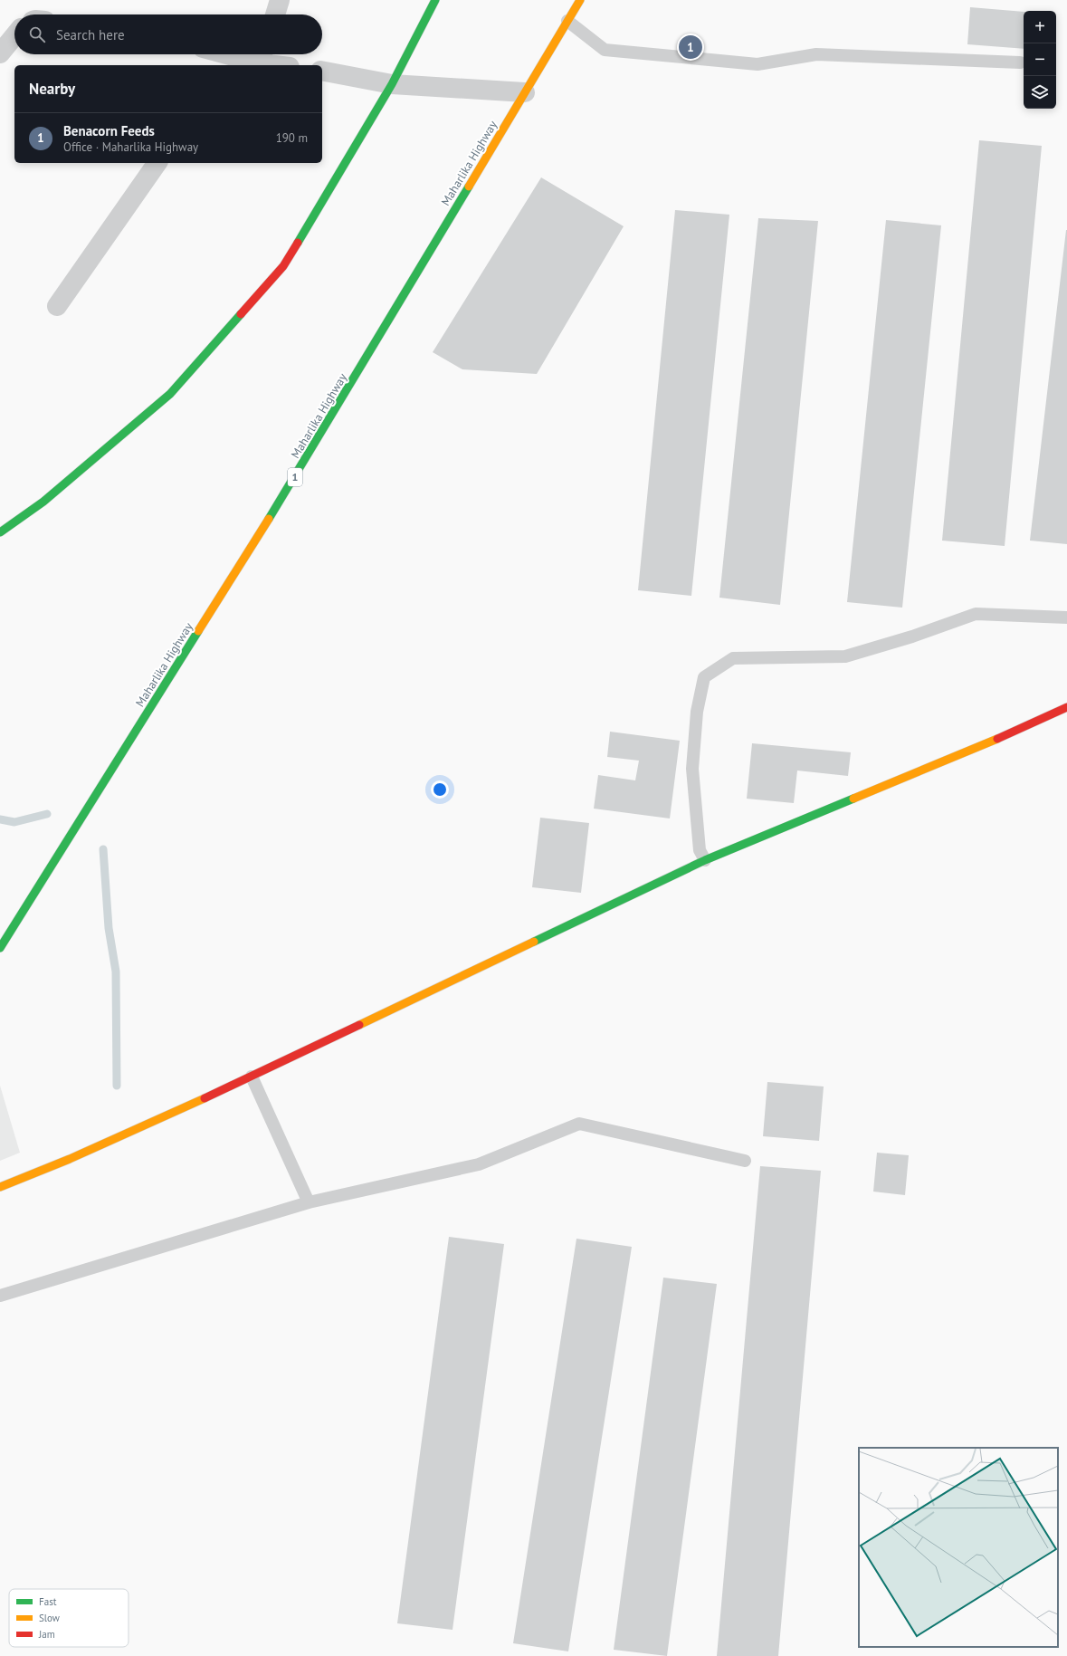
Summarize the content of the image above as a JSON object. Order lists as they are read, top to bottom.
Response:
{
  "streets": {
    "main road": ["Maharlika Highway", "1"]
  },
  "legend": ["Fast", "Slow", "Jam"],
  "page": {
    "map_buttons": ["+", "−"],
    "search": "Search here",
    "pins": "1",
    "heading": "Nearby",
    "list": [
      {
        "mark": "1",
        "name": "Benacorn Feeds",
        "note": "Office · Maharlika Highway",
        "value": "190 m"
      }
    ]
  }
}
